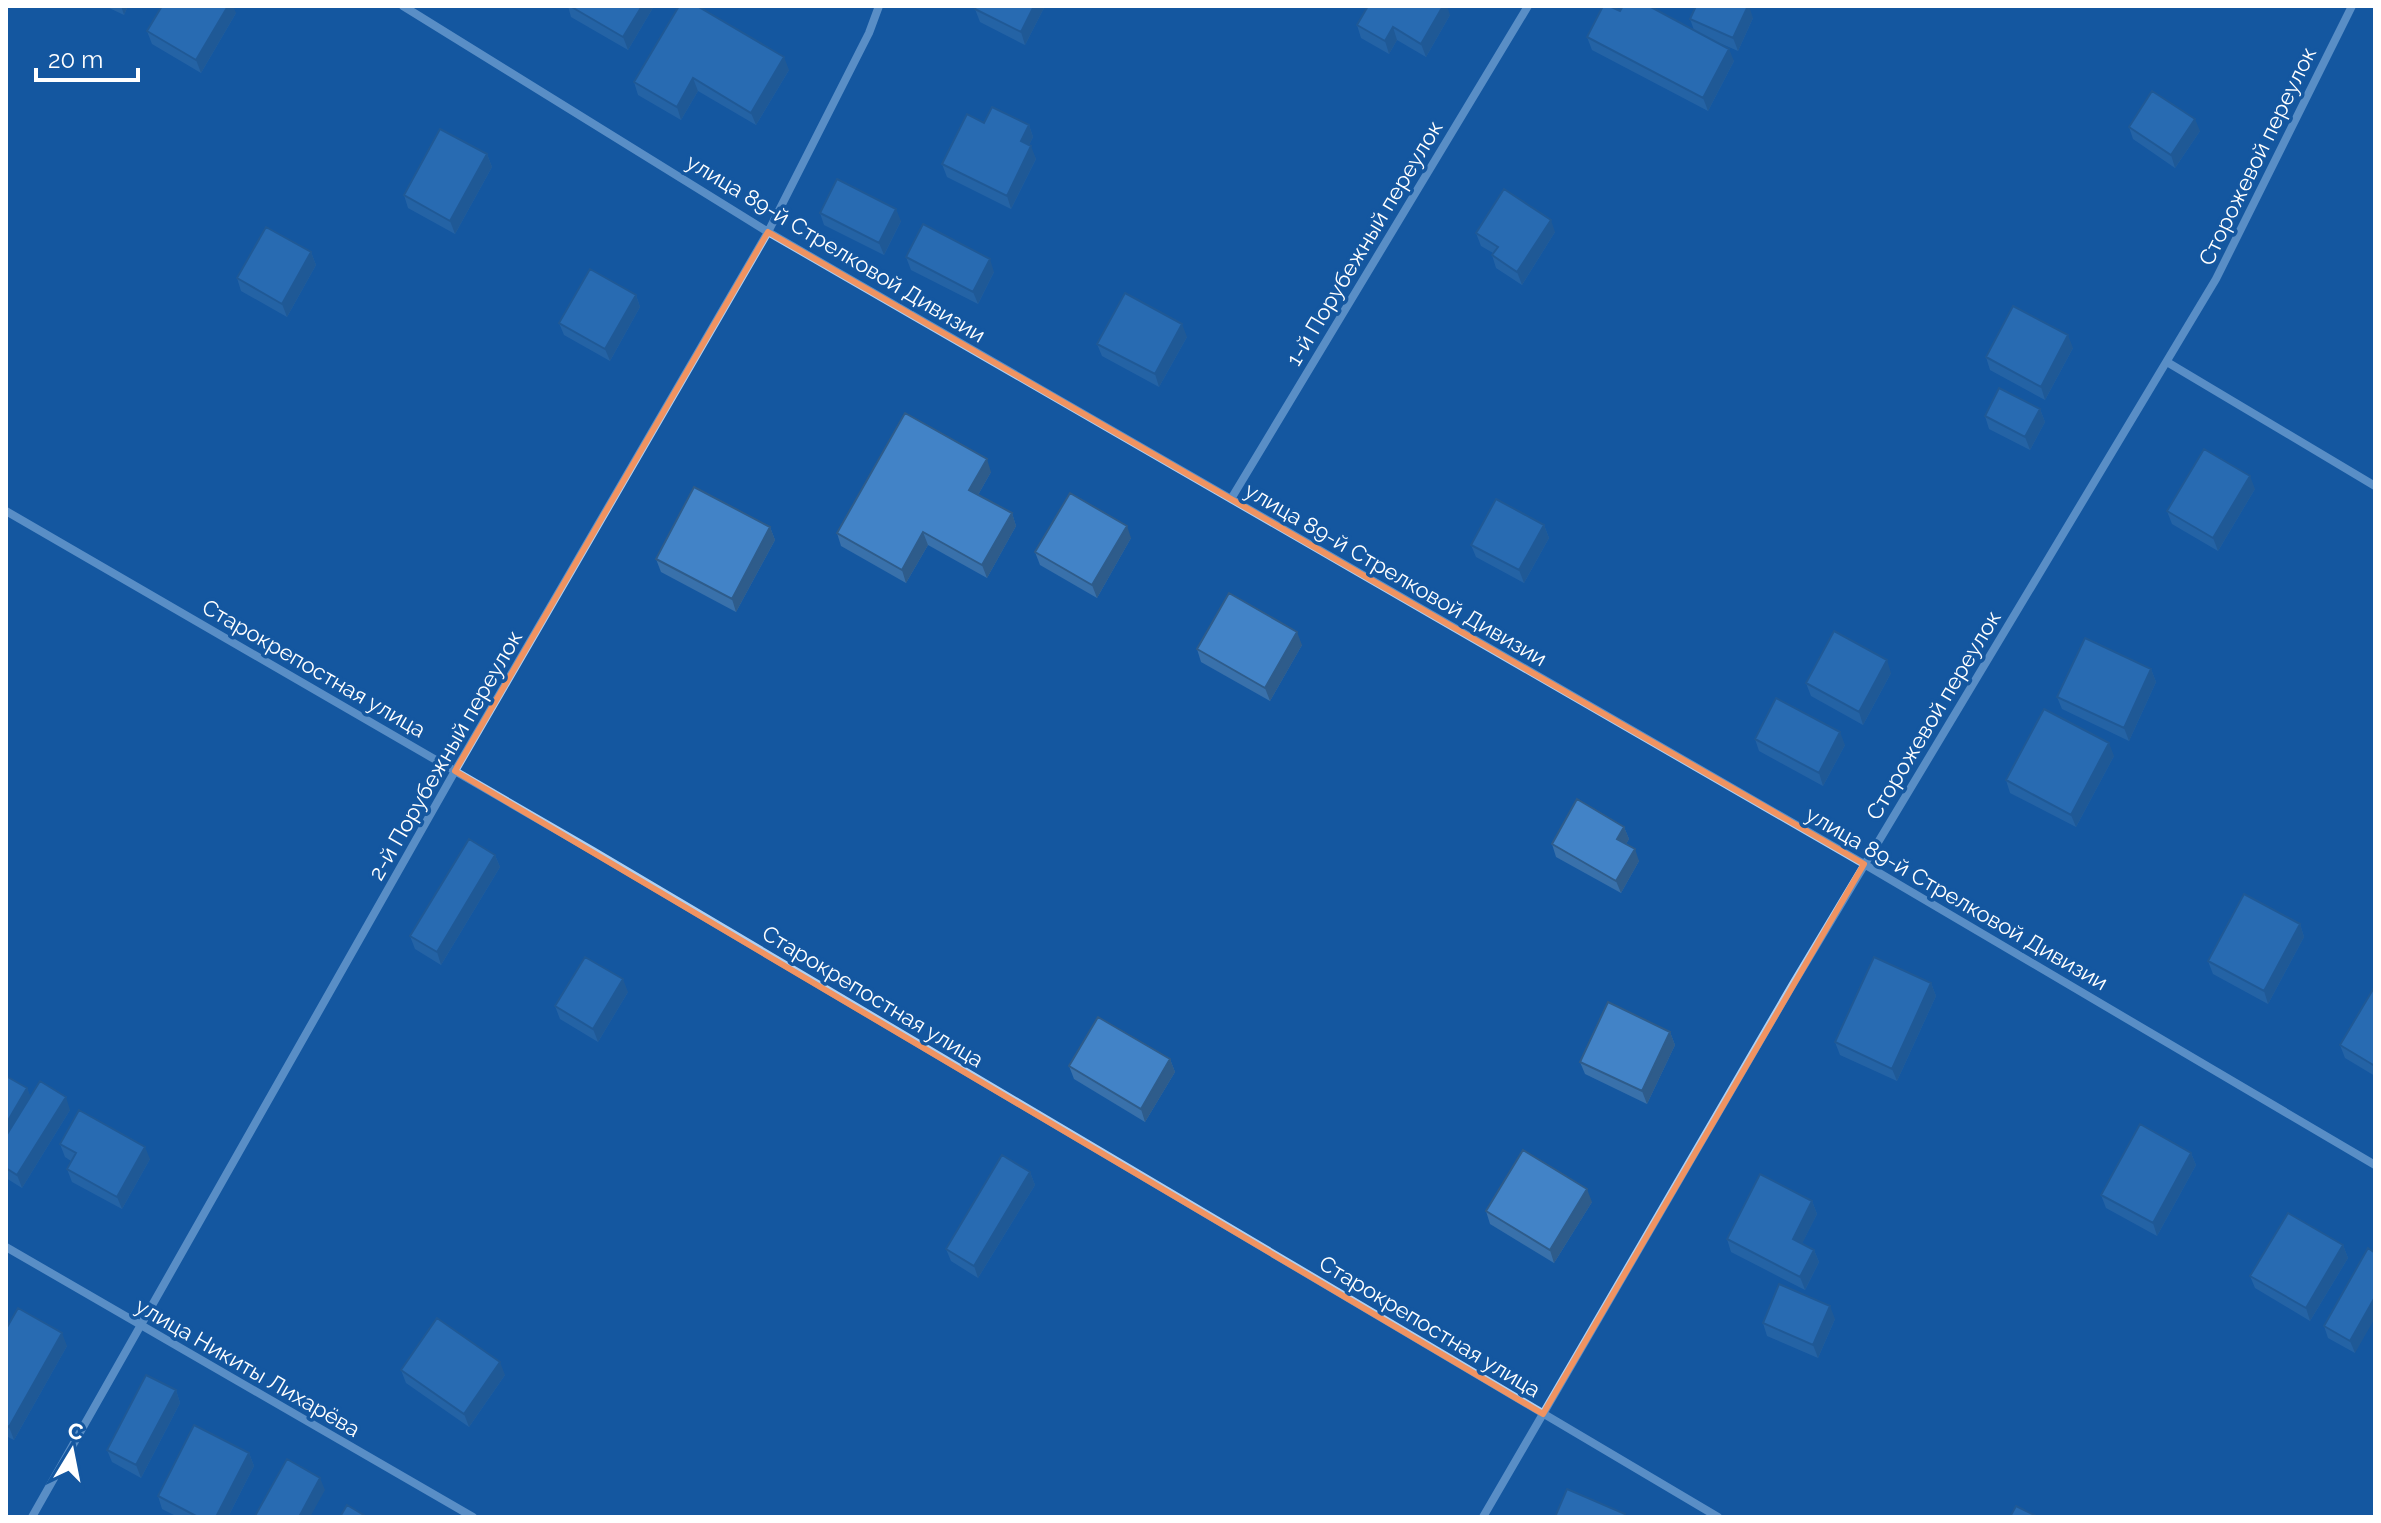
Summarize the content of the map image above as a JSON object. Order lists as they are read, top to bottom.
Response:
{
  "streets": {
    "street": [
      "Сторожевой переулок",
      "1-й Порубежный переулок",
      "улица 89-й Стрелковой Дивизии",
      "Старокрепостная улица",
      "2-й Порубежный переулок",
      "улица Никиты Лихарёва"
    ]
  },
  "crossings": [
    ["Сторожевой переулок", "улица 89-й Стрелковой Дивизии"],
    ["Сторожевой переулок", "Старокрепостная улица"],
    ["1-й Порубежный переулок", "улица 89-й Стрелковой Дивизии"],
    ["улица 89-й Стрелковой Дивизии", "2-й Порубежный переулок"],
    ["Старокрепостная улица", "2-й Порубежный переулок"],
    ["2-й Порубежный переулок", "улица Никиты Лихарёва"]
  ],
  "scale_bar": "20 m",
  "north": "top"
}
